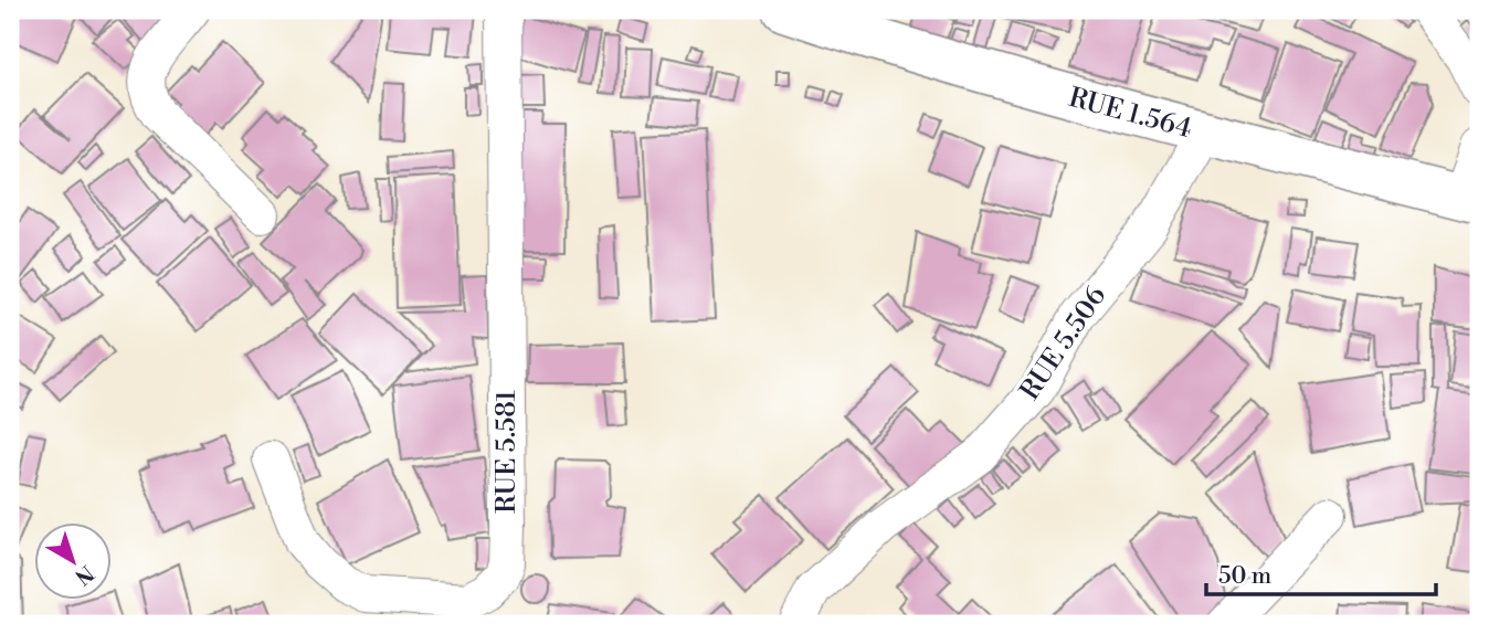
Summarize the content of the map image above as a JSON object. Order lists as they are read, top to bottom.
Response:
{
  "streets": {
    "main road": ["RUE 1.564"],
    "street": ["RUE 5.506", "RUE 5.581"]
  },
  "crossings": [
    ["RUE 1.564", "RUE 5.506"]
  ],
  "scale_bar": "50 m",
  "north": "bottom right"
}
